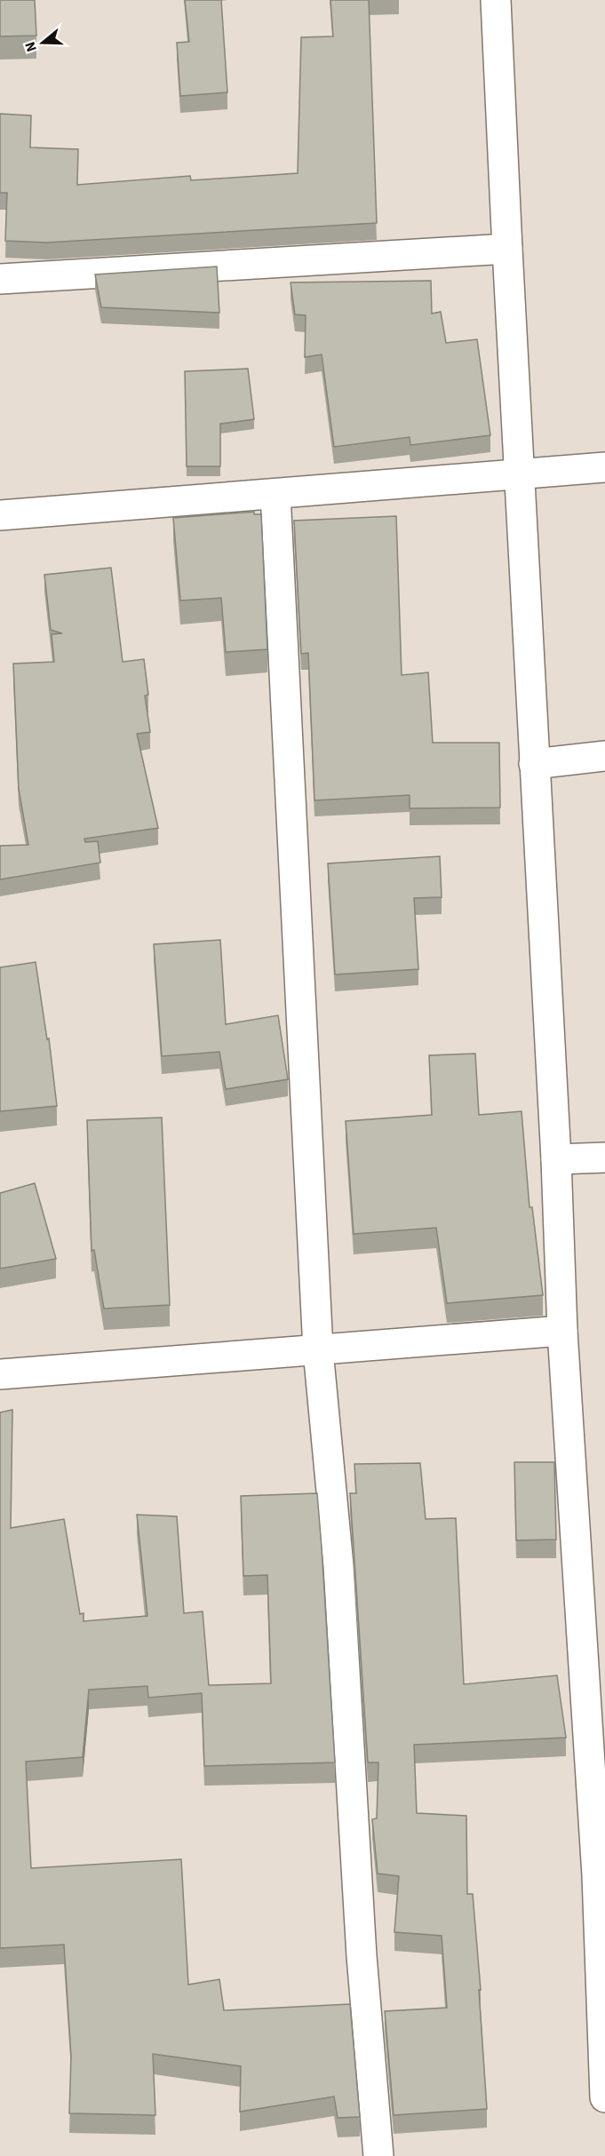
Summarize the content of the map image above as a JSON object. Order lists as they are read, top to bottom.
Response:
{
  "north": "left"
}
